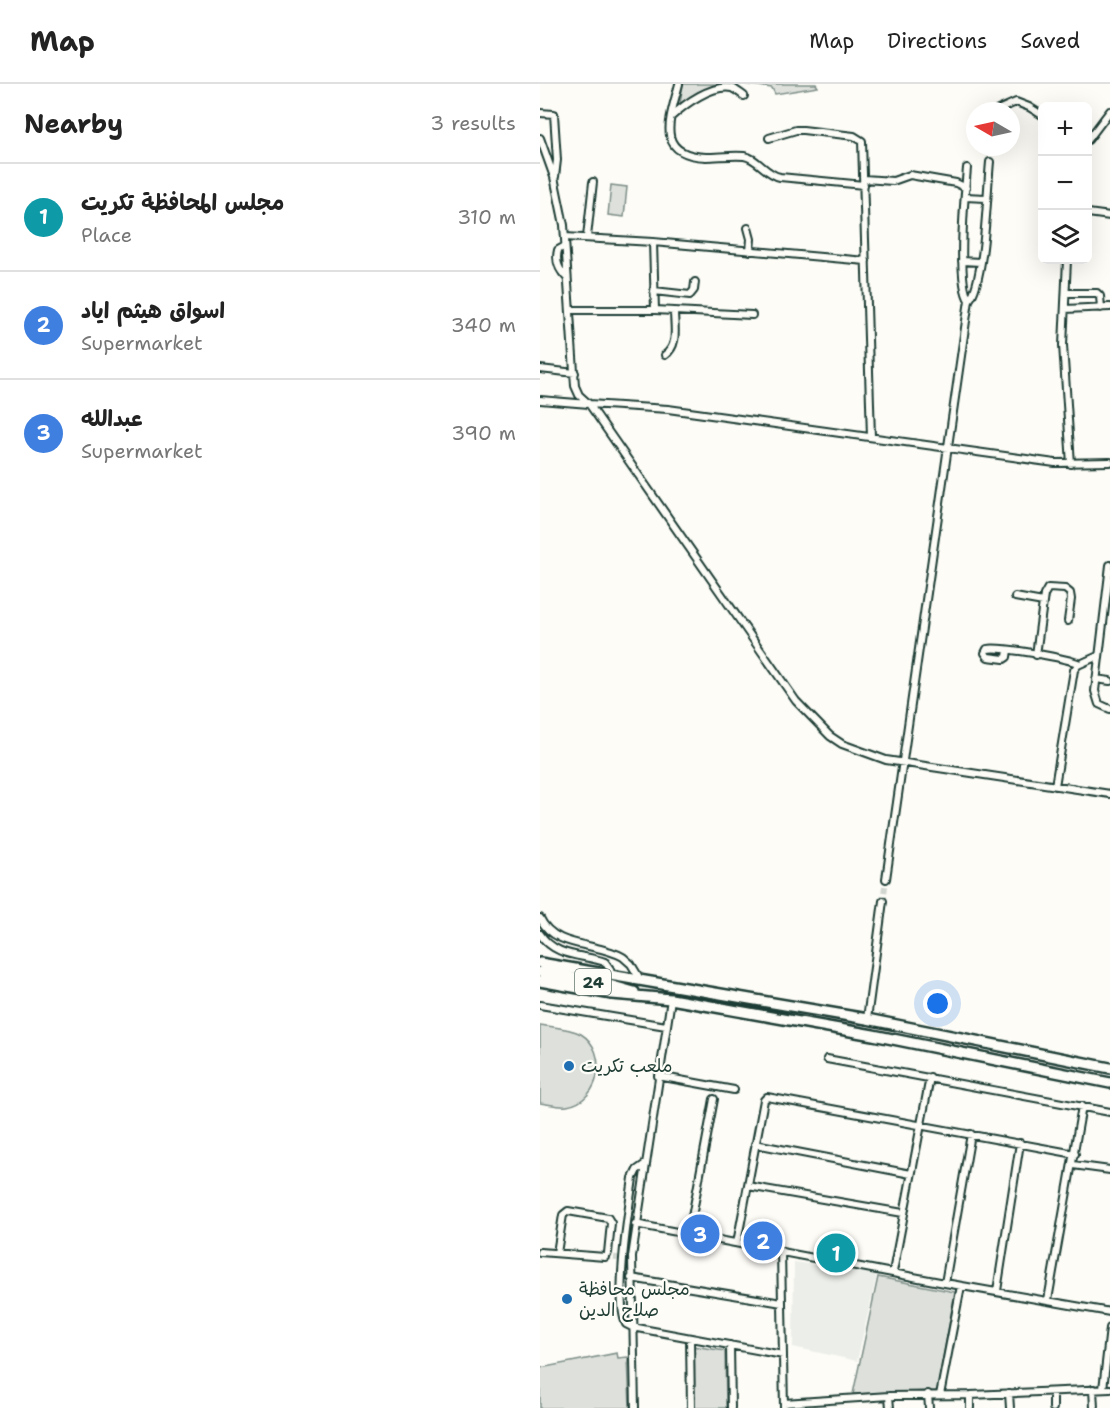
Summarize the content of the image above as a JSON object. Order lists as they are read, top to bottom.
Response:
{
  "streets": {
    "main road": ["24"]
  },
  "places": ["ملعب تكريت", "مجلس محافظة صلاح الدين"],
  "north": "left",
  "page": {
    "header": "Map",
    "nav": ["Map", "Directions", "Saved"],
    "heading": ["Nearby", "3 results"],
    "map_buttons": ["+", "−"],
    "list": [
      {
        "mark": "1",
        "name": "مجلس المحافظة تكريت",
        "note": "Place",
        "value": "310 m"
      },
      {
        "mark": "2",
        "name": "اسواق هيثم اياد",
        "note": "Supermarket",
        "value": "340 m"
      },
      {
        "mark": "3",
        "name": "عبدالله",
        "note": "Supermarket",
        "value": "390 m"
      }
    ],
    "pins": ["3", "2", "1"]
  }
}
